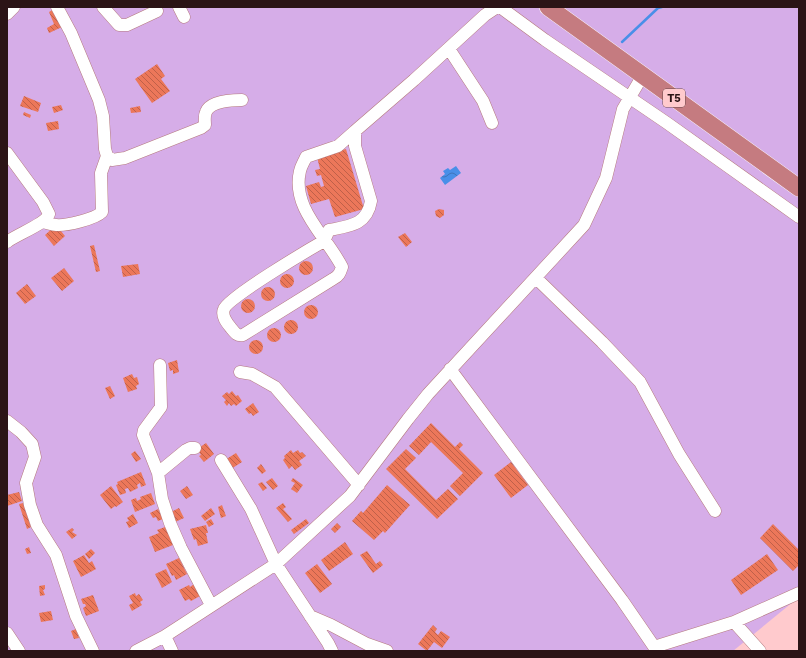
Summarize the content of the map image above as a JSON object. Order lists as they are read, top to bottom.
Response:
{
  "streets": {
    "highway": ["T5"]
  }
}
